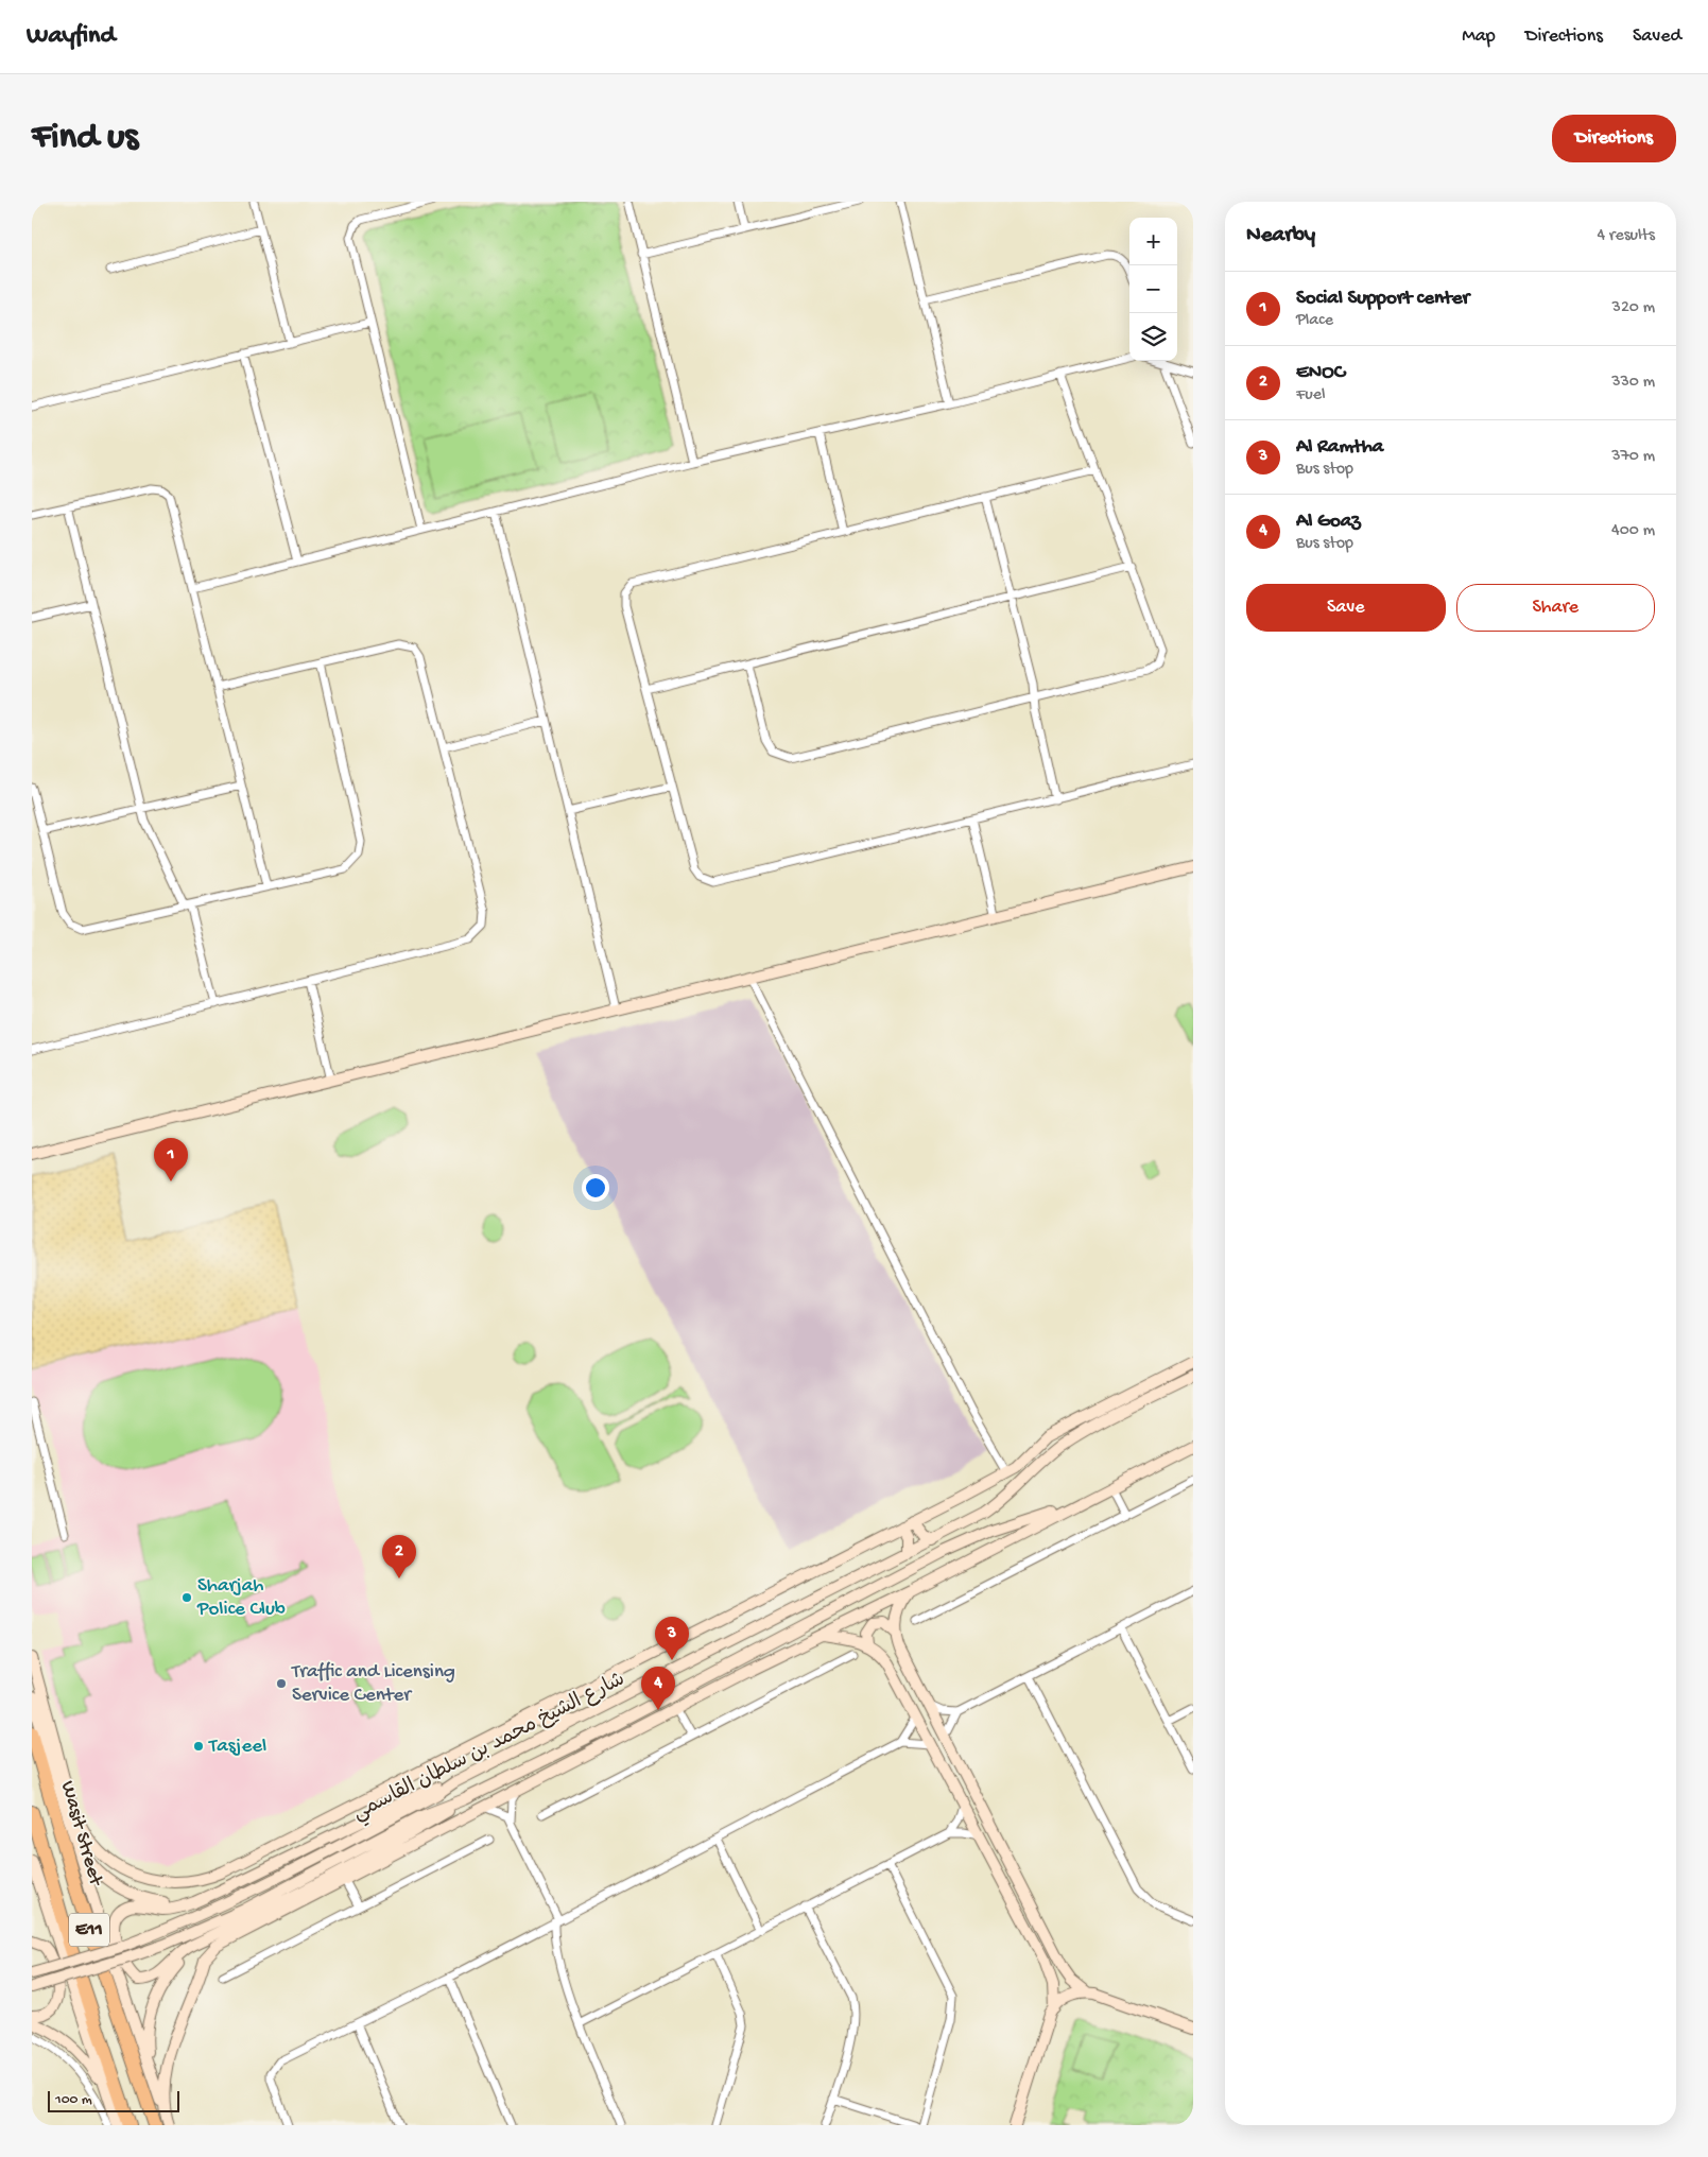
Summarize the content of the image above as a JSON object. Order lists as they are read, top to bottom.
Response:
{
  "streets": {
    "highway": ["Wasit Street", "E11"],
    "street": ["شارع الشيخ محمد بن سلطان القاسمي"]
  },
  "places": ["Sharjah Police Club", "Traffic and Licensing Service Center", "Tasjeel"],
  "scale_bar": "100 m",
  "page": {
    "header": "Wayfind",
    "nav": ["Map", "Directions", "Saved"],
    "buttons": [
      "Directions",
      ["Save", "Share"]
    ],
    "title": "Find us",
    "heading": ["Nearby", "4 results"],
    "map_buttons": ["+", "−"],
    "list": [
      {
        "mark": "1",
        "name": "Social Support center",
        "note": "Place",
        "value": "320 m"
      },
      {
        "mark": "2",
        "name": "ENOC",
        "note": "Fuel",
        "value": "330 m"
      },
      {
        "mark": "3",
        "name": "Al Ramtha",
        "note": "Bus stop",
        "value": "370 m"
      },
      {
        "mark": "4",
        "name": "Al Goaz",
        "note": "Bus stop",
        "value": "400 m"
      }
    ],
    "pins": [
      "1",
      "2",
      "3",
      "4"
    ],
    "scale": "100 m"
  }
}
